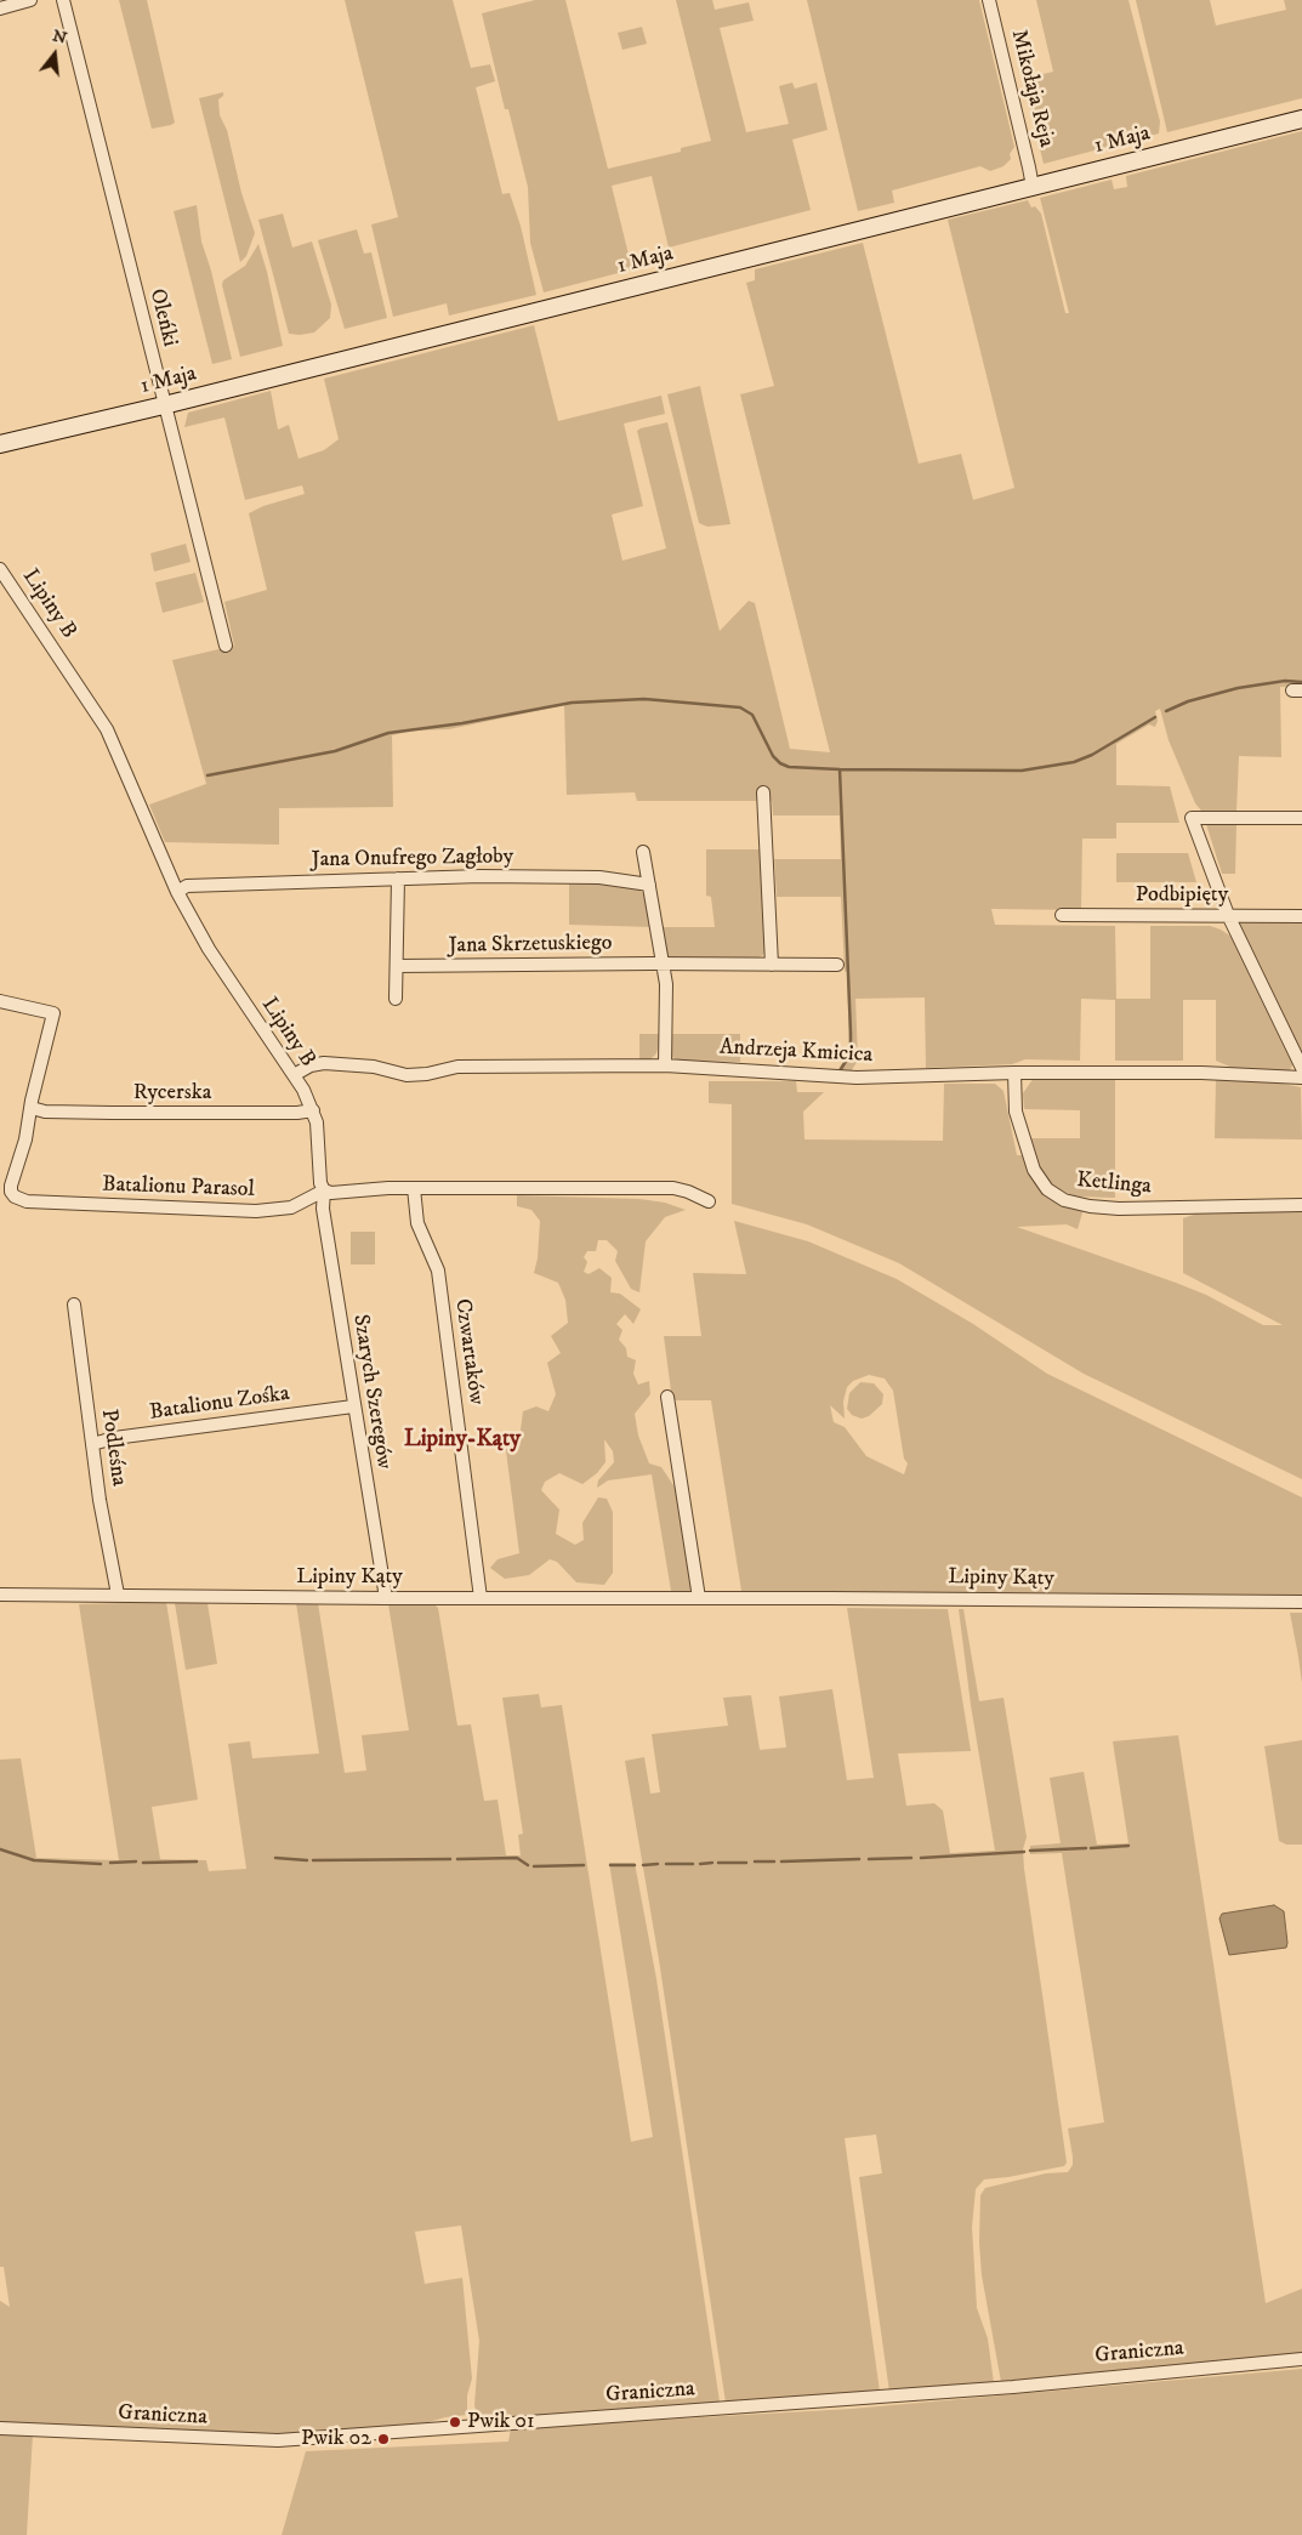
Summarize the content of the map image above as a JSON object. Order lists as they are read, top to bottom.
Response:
{
  "streets": {
    "main road": ["1 Maja"],
    "street": [
      "Mikołaja Reja",
      "Oleńki",
      "Lipiny B",
      "Jana Onufrego Zagłoby",
      "Podbipięty",
      "Jana Skrzetuskiego",
      "Andrzeja Kmicica",
      "Rycerska",
      "Ketlinga",
      "Batalionu Parasol",
      "Czwartaków",
      "Szarych Szeregów",
      "Batalionu Zośka",
      "Podleśna",
      "Lipiny Kąty",
      "Graniczna"
    ]
  },
  "crossings": [
    ["Mikołaja Reja", "1 Maja"],
    ["1 Maja", "Oleńki"],
    ["Lipiny B", "Jana Onufrego Zagłoby"],
    ["Lipiny B", "Andrzeja Kmicica"],
    ["Lipiny B", "Rycerska"],
    ["Lipiny B", "Batalionu Parasol"],
    ["Lipiny B", "Szarych Szeregów"],
    ["Andrzeja Kmicica", "Ketlinga"],
    ["Rycerska", "Batalionu Parasol"],
    ["Batalionu Parasol", "Szarych Szeregów"],
    ["Czwartaków", "Lipiny Kąty"],
    ["Szarych Szeregów", "Batalionu Zośka"],
    ["Szarych Szeregów", "Lipiny Kąty"],
    ["Batalionu Zośka", "Podleśna"],
    ["Podleśna", "Lipiny Kąty"]
  ],
  "districts": ["Lipiny-Kąty"],
  "places": ["Pwik 01", "Pwik 02"],
  "north": "top"
}
